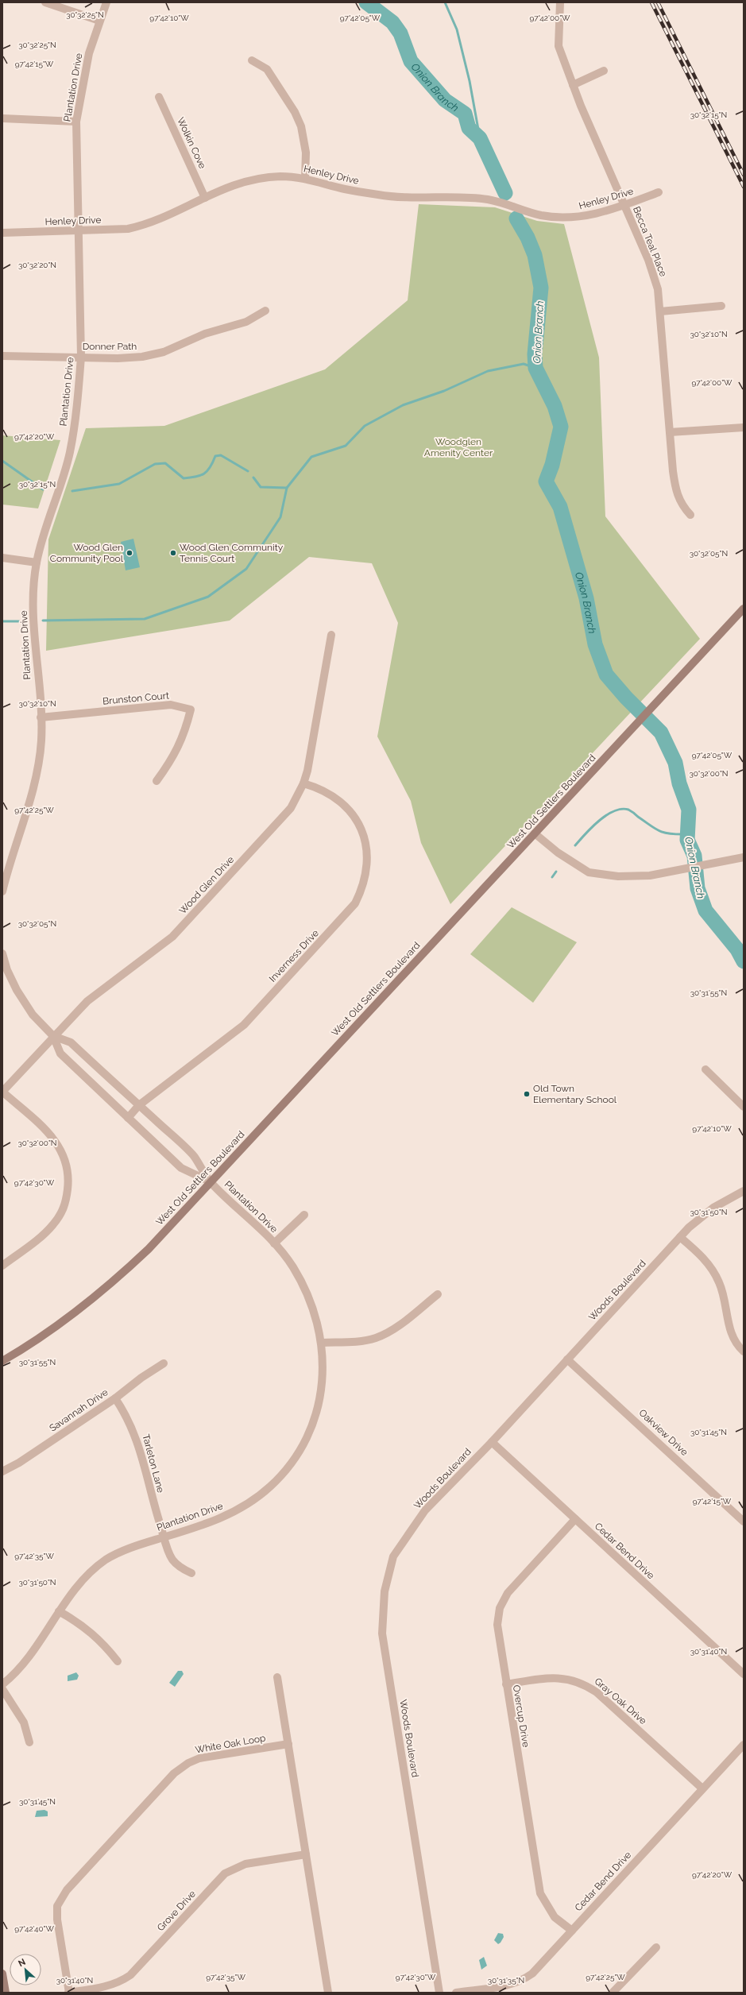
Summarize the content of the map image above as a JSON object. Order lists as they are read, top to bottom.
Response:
{
  "streets": {
    "main road": ["West Old Settlers Boulevard"],
    "street": [
      "Plantation Drive",
      "Wolkin Cove",
      "Henley Drive",
      "Becca Teal Place",
      "Donner Path",
      "Brunston Court",
      "Wood Glen Drive",
      "Inverness Drive",
      "Woods Boulevard",
      "Savannah Drive",
      "Oakview Drive",
      "Tarleton Lane",
      "Cedar Bend Drive",
      "Gray Oak Drive",
      "Overcup Drive",
      "White Oak Loop",
      "Grove Drive"
    ]
  },
  "crossings": [
    ["Plantation Drive", "Henley Drive"],
    ["Plantation Drive", "Donner Path"],
    ["Plantation Drive", "Brunston Court"],
    ["Plantation Drive", "West Old Settlers Boulevard"],
    ["Plantation Drive", "Wood Glen Drive"],
    ["Plantation Drive", "Inverness Drive"],
    ["Plantation Drive", "Tarleton Lane"],
    ["Wolkin Cove", "Henley Drive"],
    ["Henley Drive", "Becca Teal Place"],
    ["Wood Glen Drive", "Inverness Drive"],
    ["Woods Boulevard", "Oakview Drive"],
    ["Woods Boulevard", "Cedar Bend Drive"],
    ["Savannah Drive", "Tarleton Lane"],
    ["Cedar Bend Drive", "Gray Oak Drive"],
    ["Cedar Bend Drive", "Overcup Drive"],
    ["Gray Oak Drive", "Overcup Drive"],
    ["White Oak Loop", "Grove Drive"]
  ],
  "water": ["Onion Branch"],
  "parks": ["Woodglen Amenity Center"],
  "places": ["Wood Glen Community Pool", "Wood Glen Community Tennis Court", "Old Town Elementary School"],
  "north": "top left",
  "coordinates": [
    "30°32'25\"N",
    "97°42'10\"W",
    "97°42'05\"W",
    "97°42'00\"W",
    "97°42'15\"W",
    "30°32'15\"N",
    "30°32'20\"N",
    "30°32'10\"N",
    "97°42'20\"W",
    "30°32'05\"N",
    "30°32'00\"N",
    "97°42'25\"W",
    "30°31'55\"N",
    "97°42'30\"W",
    "30°31'50\"N",
    "30°31'45\"N",
    "97°42'35\"W",
    "30°31'40\"N",
    "97°42'40\"W",
    "30°31'35\"N"
  ]
}
